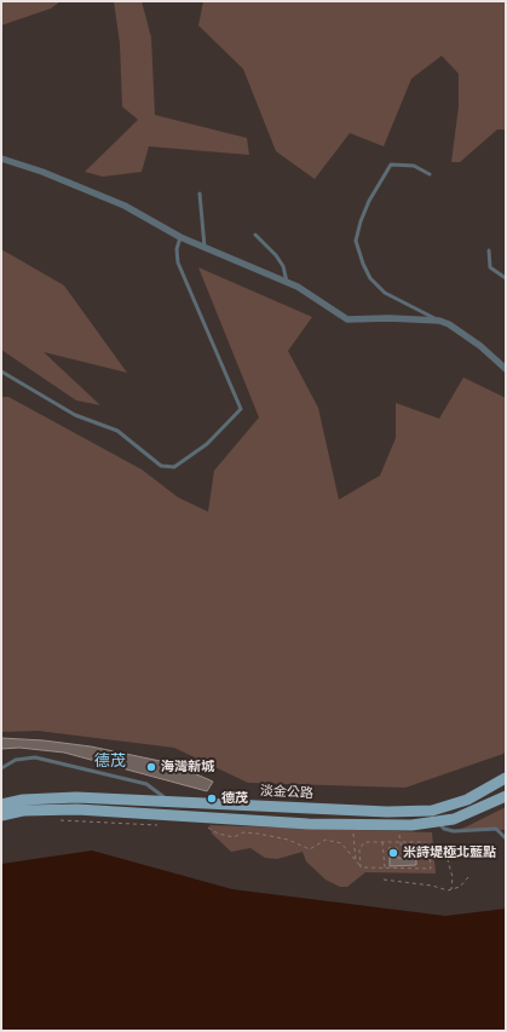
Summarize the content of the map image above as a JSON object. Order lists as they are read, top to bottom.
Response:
{
  "streets": {
    "main road": ["淡金公路"]
  },
  "districts": ["德茂"],
  "places": ["海灣新城", "德茂", "米詩堤極北藍點"]
}
